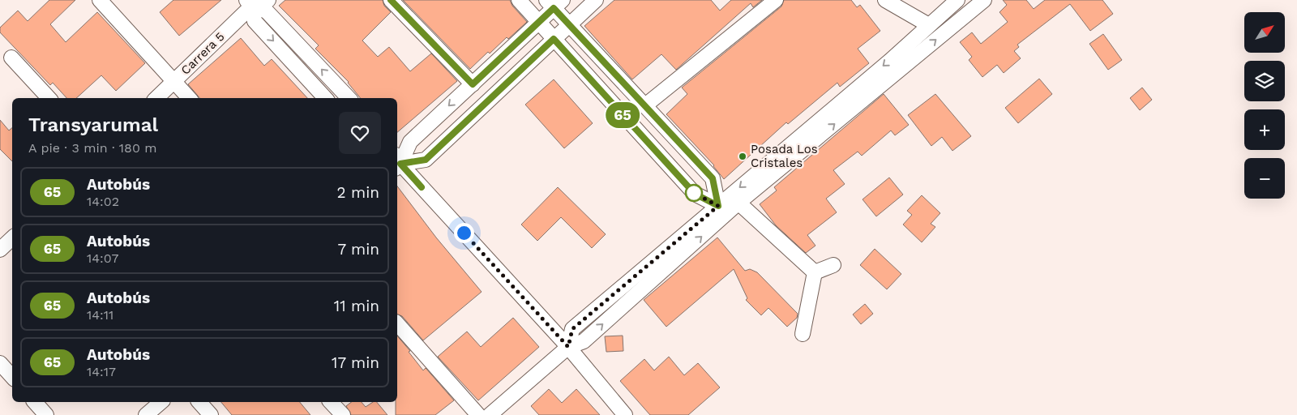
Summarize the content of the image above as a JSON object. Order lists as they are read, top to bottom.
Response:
{
  "streets": {
    "street": ["Carrera 5"]
  },
  "places": ["Posada Los Cristales"],
  "lines": ["bus line 65"],
  "north": "top right",
  "page": {
    "on_map": "65",
    "map_buttons": ["+", "−"],
    "heading": ["Transyarumal", "A pie · 3 min · 180 m"],
    "list": [
      {
        "mark": "65",
        "name": "Autobús",
        "note": "14:02",
        "value": "2 min"
      },
      {
        "mark": "65",
        "name": "Autobús",
        "note": "14:07",
        "value": "7 min"
      },
      {
        "mark": "65",
        "name": "Autobús",
        "note": "14:11",
        "value": "11 min"
      },
      {
        "mark": "65",
        "name": "Autobús",
        "note": "14:17",
        "value": "17 min"
      }
    ]
  }
}
